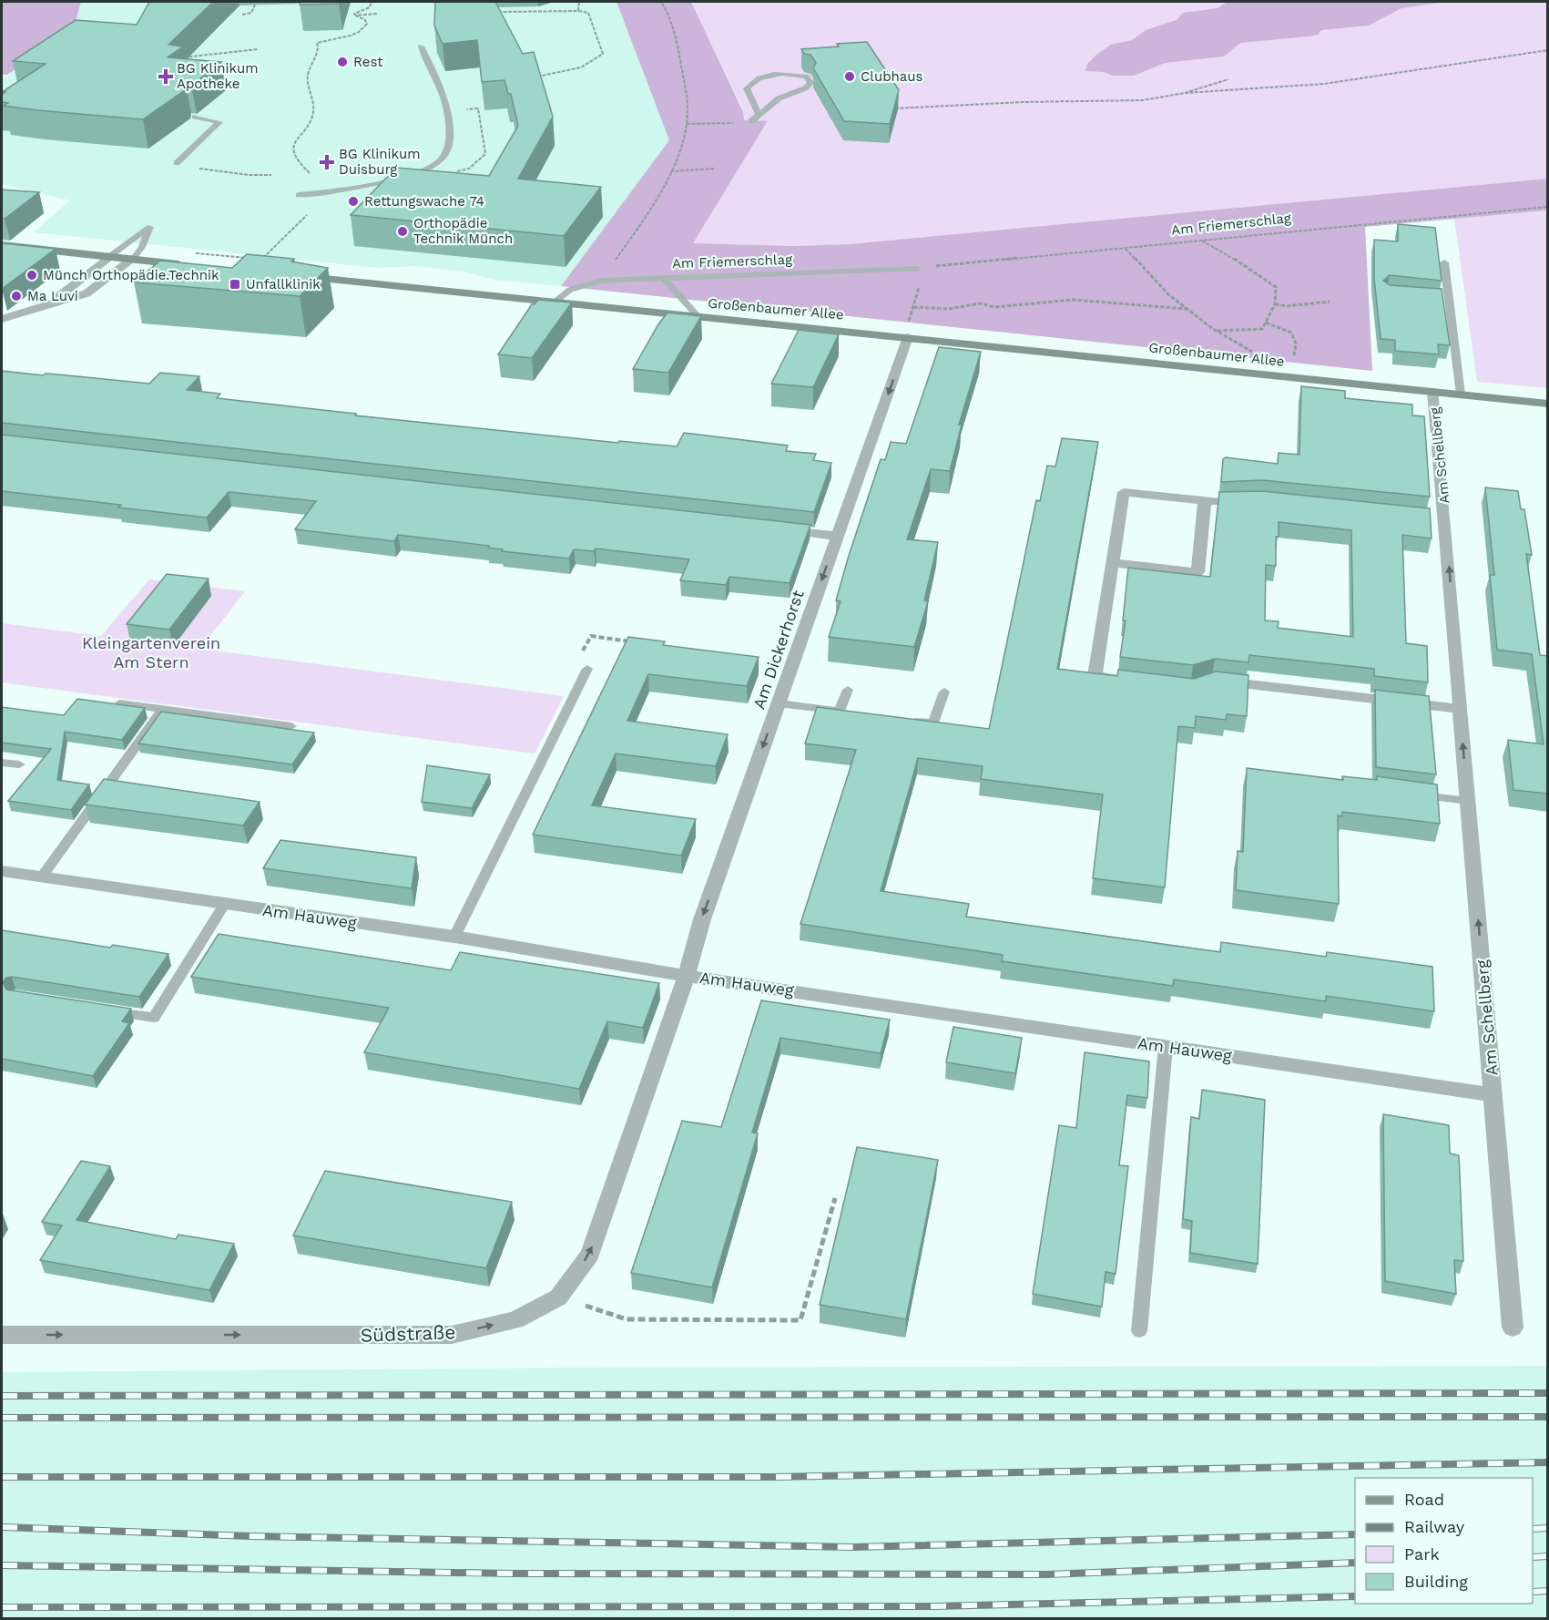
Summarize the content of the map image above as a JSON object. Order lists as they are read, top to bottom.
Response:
{
  "streets": {
    "main road": ["Großenbaumer Allee"],
    "street": [
      "Am Schellberg",
      "Am Dickerhorst",
      "Am Hauweg",
      "Südstraße"
    ],
    "lane": ["Am Friemerschlag"]
  },
  "crossings": [
    ["Am Friemerschlag", "Großenbaumer Allee"],
    ["Großenbaumer Allee", "Am Schellberg"],
    ["Großenbaumer Allee", "Am Dickerhorst"],
    ["Am Schellberg", "Am Hauweg"],
    ["Am Dickerhorst", "Am Hauweg"],
    ["Am Dickerhorst", "Südstraße"],
    ["Am Hauweg", "Südstraße"]
  ],
  "one_way": ["Am Schellberg", "Am Dickerhorst", "Südstraße"],
  "parks": ["Kleingartenverein Am Stern"],
  "places": {
    "other": [
      "Rest",
      "Clubhaus",
      "Rettungswache 74",
      "Orthopädie Technik Münch",
      "Münch Orthopädie.Technik",
      "Ma Luvi"
    ],
    "health": ["BG Klinikum Apotheke", "BG Klinikum Duisburg"],
    "transit": ["Unfallklinik"]
  },
  "legend": [
    "Road",
    "Railway",
    "Park",
    "Building"
  ]
}
